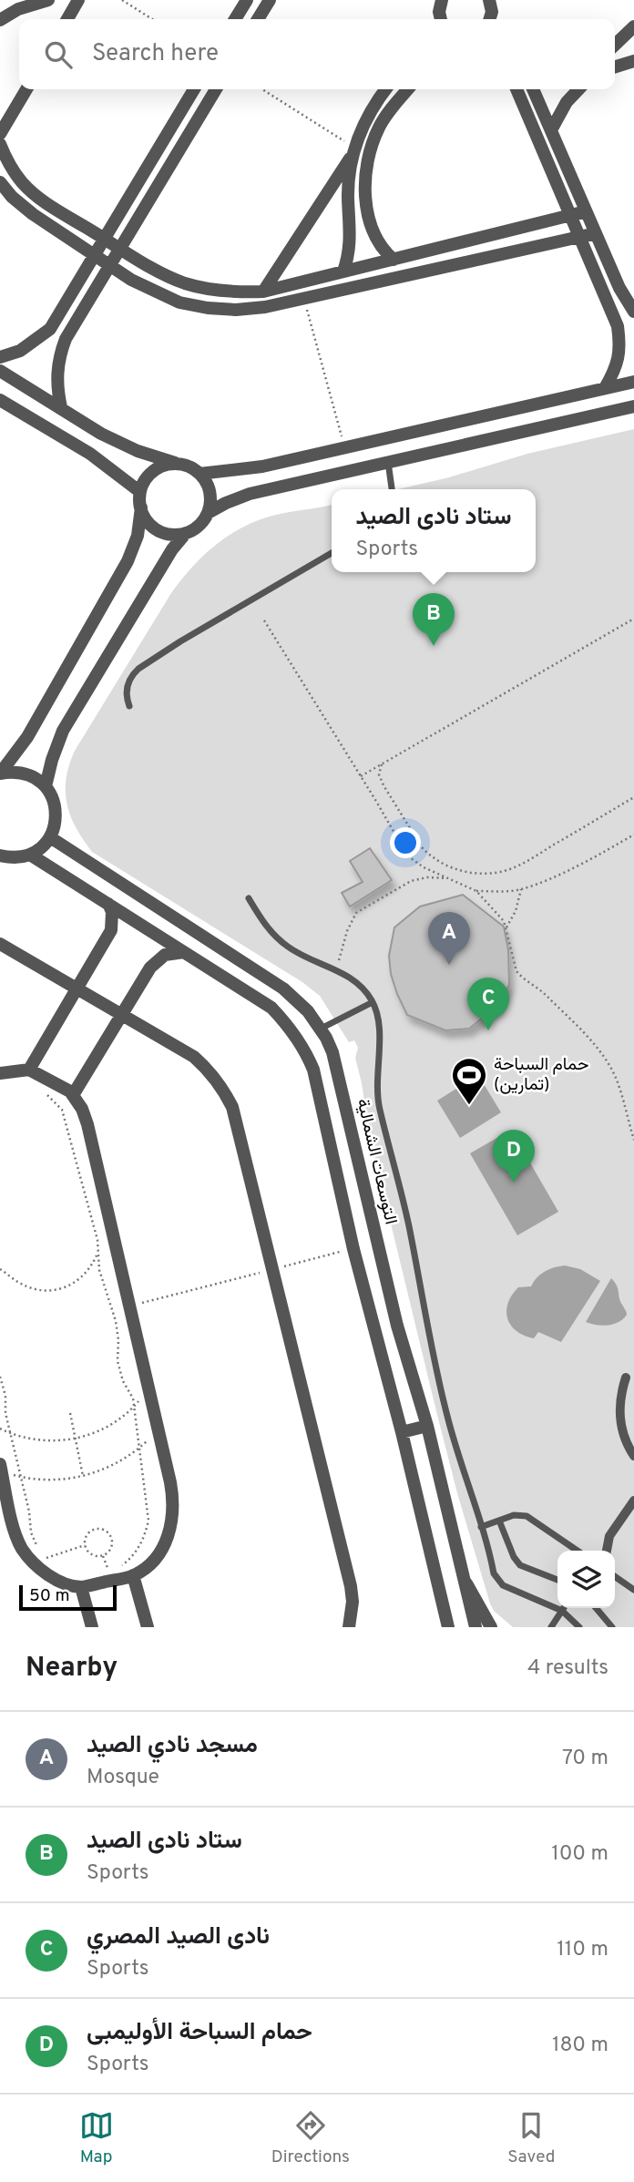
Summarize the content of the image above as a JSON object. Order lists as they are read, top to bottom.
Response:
{
  "streets": {
    "street": ["التوسعات الشمالية"]
  },
  "places": {
    "sports": ["حمام السباحة (تمارين)"]
  },
  "scale_bar": "50 m",
  "page": {
    "search": "Search here",
    "popup": ["ستاد نادى الصيد", "Sports"],
    "pins": [
      "B",
      "A",
      "C",
      "D"
    ],
    "scale": "50 m",
    "heading": ["Nearby", "4 results"],
    "list": [
      {
        "mark": "A",
        "name": "مسجد نادي الصيد",
        "note": "Mosque",
        "value": "70 m"
      },
      {
        "mark": "B",
        "name": "ستاد نادى الصيد",
        "note": "Sports",
        "value": "100 m"
      },
      {
        "mark": "C",
        "name": "نادى الصيد المصري",
        "note": "Sports",
        "value": "110 m"
      },
      {
        "mark": "D",
        "name": "حمام السباحة الأوليمبى",
        "note": "Sports",
        "value": "180 m"
      }
    ],
    "nav": ["Map", "Directions", "Saved"]
  }
}
